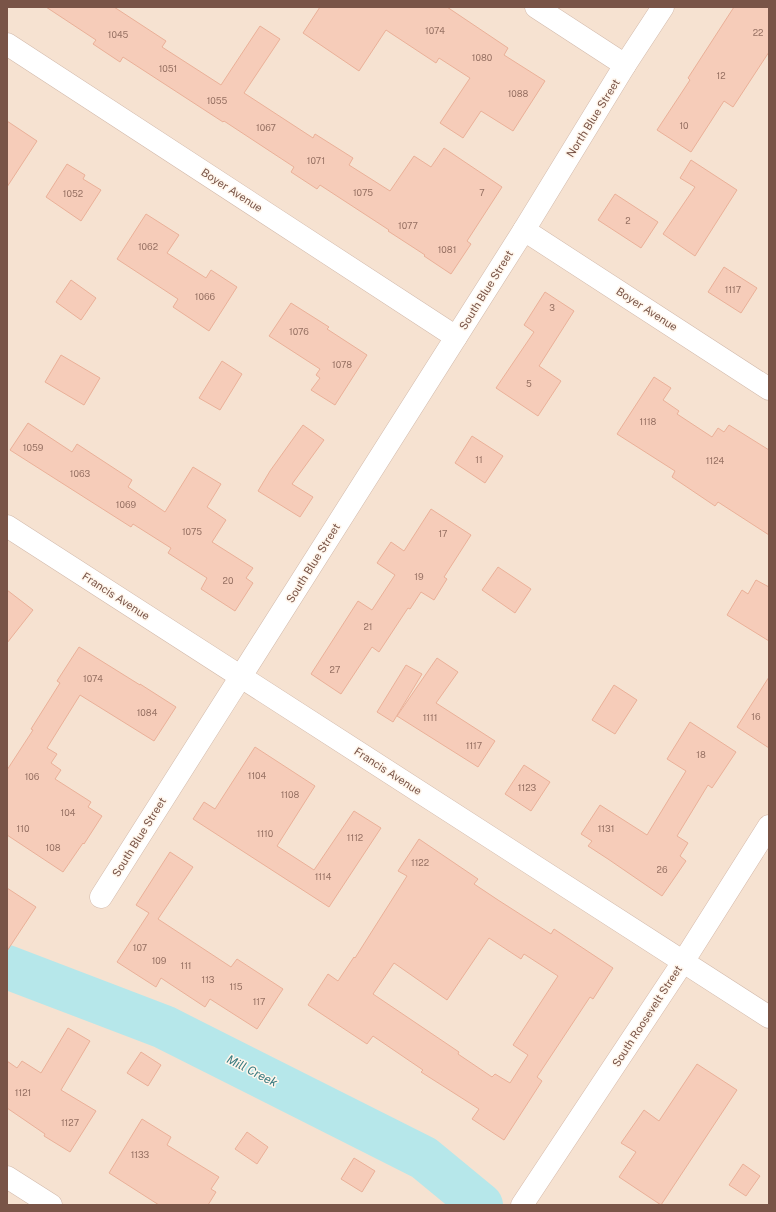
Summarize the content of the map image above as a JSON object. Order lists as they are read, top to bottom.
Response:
{
  "streets": {
    "street": [
      "North Blue Street",
      "Boyer Avenue",
      "South Blue Street",
      "Francis Avenue",
      "South Roosevelt Street"
    ]
  },
  "crossings": [
    ["North Blue Street", "Boyer Avenue"],
    ["North Blue Street", "South Blue Street"],
    ["Boyer Avenue", "South Blue Street"],
    ["South Blue Street", "Francis Avenue"],
    ["Francis Avenue", "South Roosevelt Street"]
  ],
  "water": ["Mill Creek"],
  "house_numbers": [
    "1074",
    "22",
    "1045",
    "1080",
    "1051",
    "12",
    "1088",
    "1055",
    "10",
    "1067",
    "1071",
    "1075",
    "7",
    "1052",
    "2",
    "1077",
    "1062",
    "1081",
    "1117",
    "1066",
    "3",
    "1076",
    "1078",
    "5",
    "1118",
    "1059",
    "11",
    "1124",
    "1063",
    "1069",
    "1075",
    "17",
    "19",
    "20",
    "21",
    "27",
    "1074",
    "1084",
    "16",
    "1111",
    "1117",
    "18",
    "1104",
    "106",
    "1123",
    "1108",
    "104",
    "110",
    "1131",
    "1110",
    "1112",
    "108",
    "1122",
    "26",
    "1114",
    "107",
    "109",
    "111",
    "113",
    "115",
    "117",
    "1121",
    "1127",
    "1133"
  ]
}
